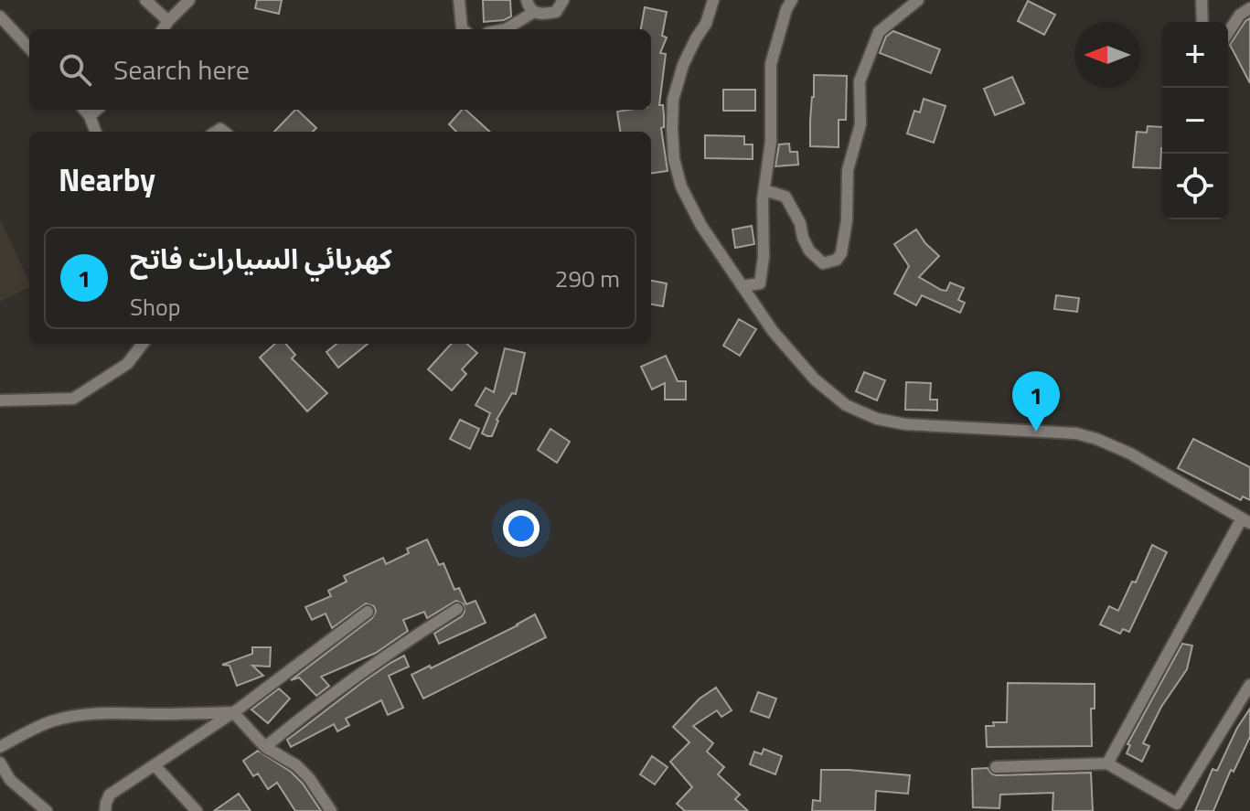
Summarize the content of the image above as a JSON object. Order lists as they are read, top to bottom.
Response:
{
  "north": "left",
  "page": {
    "map_buttons": ["+", "−"],
    "search": "Search here",
    "heading": "Nearby",
    "list": [
      {
        "mark": "1",
        "name": "كهربائي السيارات فاتح",
        "note": "Shop",
        "value": "290 m"
      }
    ],
    "pins": "1"
  }
}
